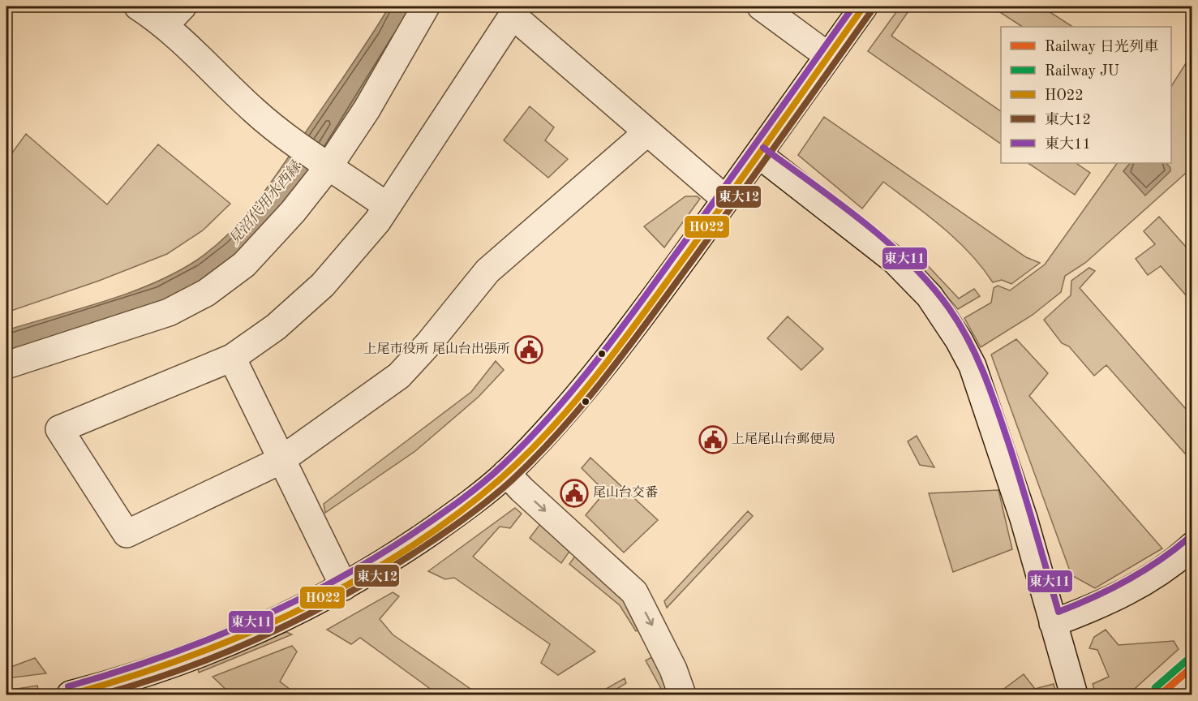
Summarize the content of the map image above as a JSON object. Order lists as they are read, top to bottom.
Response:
{
  "water": ["見沼代用水西縁"],
  "places": {
    "public building": ["上尾市役所 尾山台出張所", "上尾尾山台郵便局", "尾山台交番"]
  },
  "lines": [
    "transit line HO22",
    "transit line 東大11",
    "transit line 東大12",
    "rail line JU",
    "rail line 日光列車"
  ],
  "legend": [
    "Railway 日光列車",
    "Railway JU",
    "HO22",
    "東大12",
    "東大11"
  ]
}
